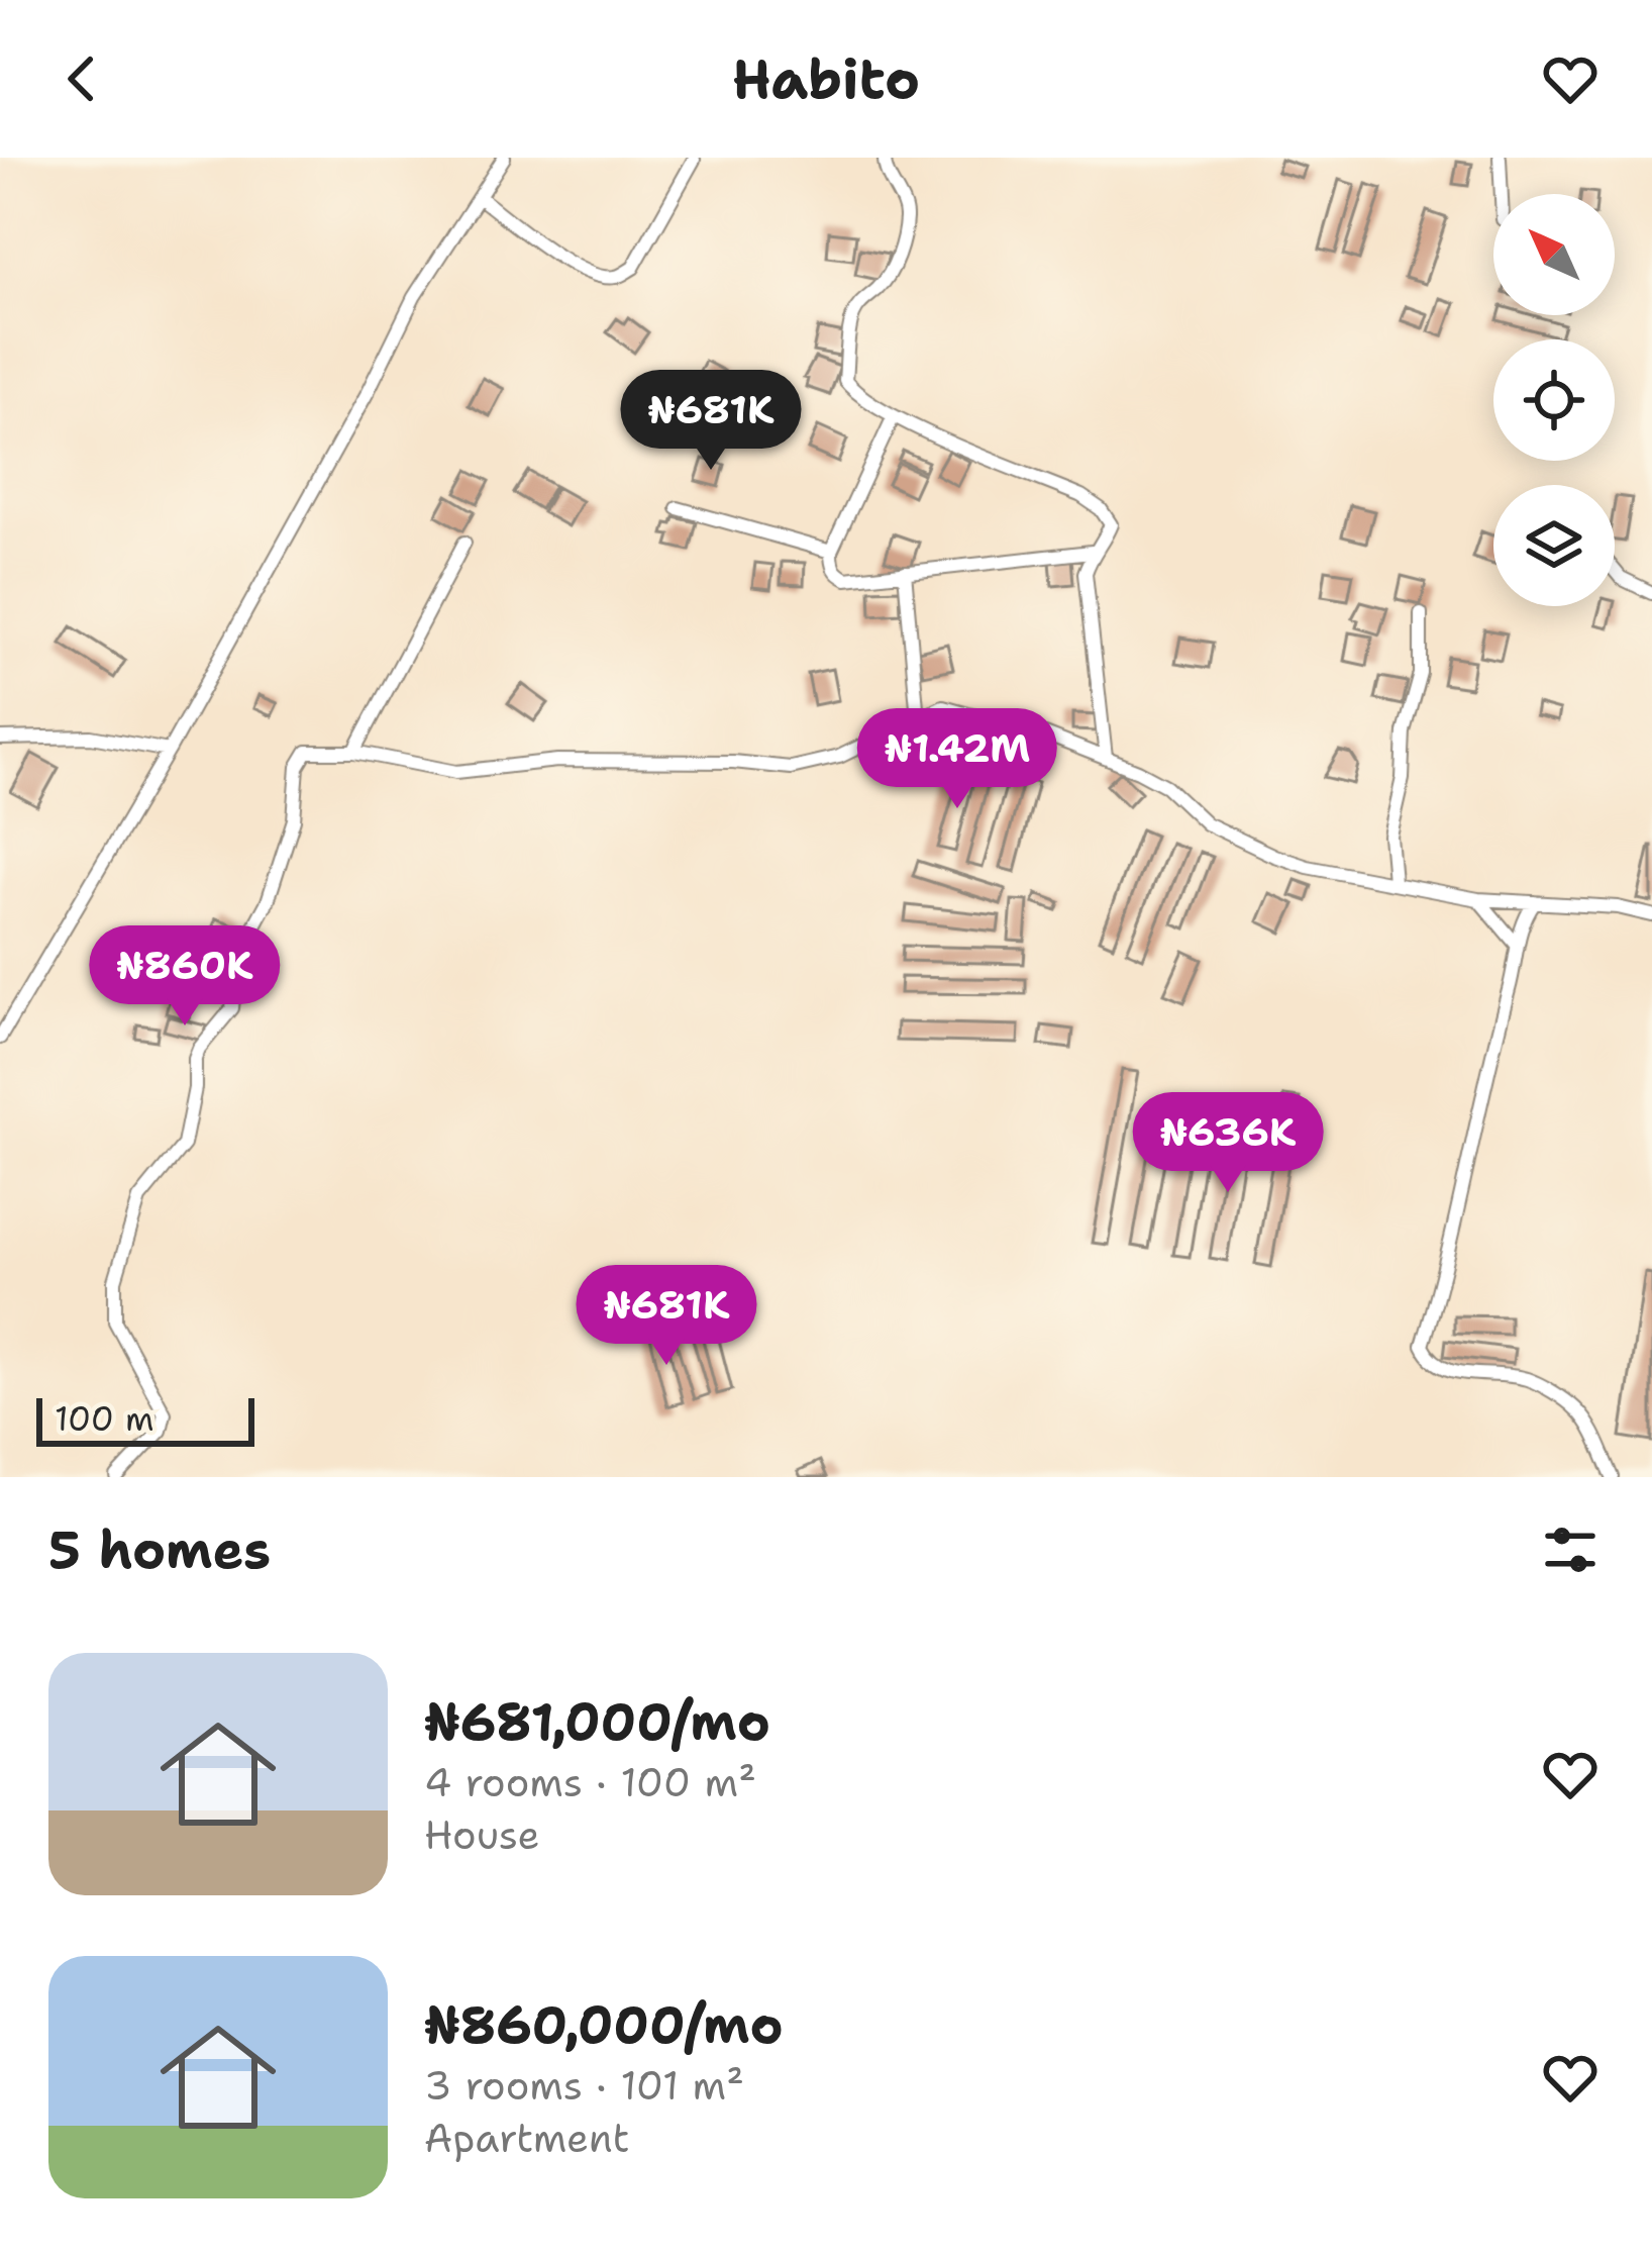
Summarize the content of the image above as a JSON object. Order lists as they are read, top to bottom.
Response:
{
  "scale_bar": "100 m",
  "north": "top left",
  "page": {
    "header": "Habito",
    "price": [
      "₦681K",
      "₦1.42M",
      "₦860K",
      "₦636K",
      "₦681K"
    ],
    "scale": "100 m",
    "heading": "5 homes",
    "list": [
      {
        "name": "₦681,000/mo",
        "note": "4 rooms · 100 m² · House"
      },
      {
        "name": "₦860,000/mo",
        "note": "3 rooms · 101 m² · Apartment"
      }
    ]
  }
}
